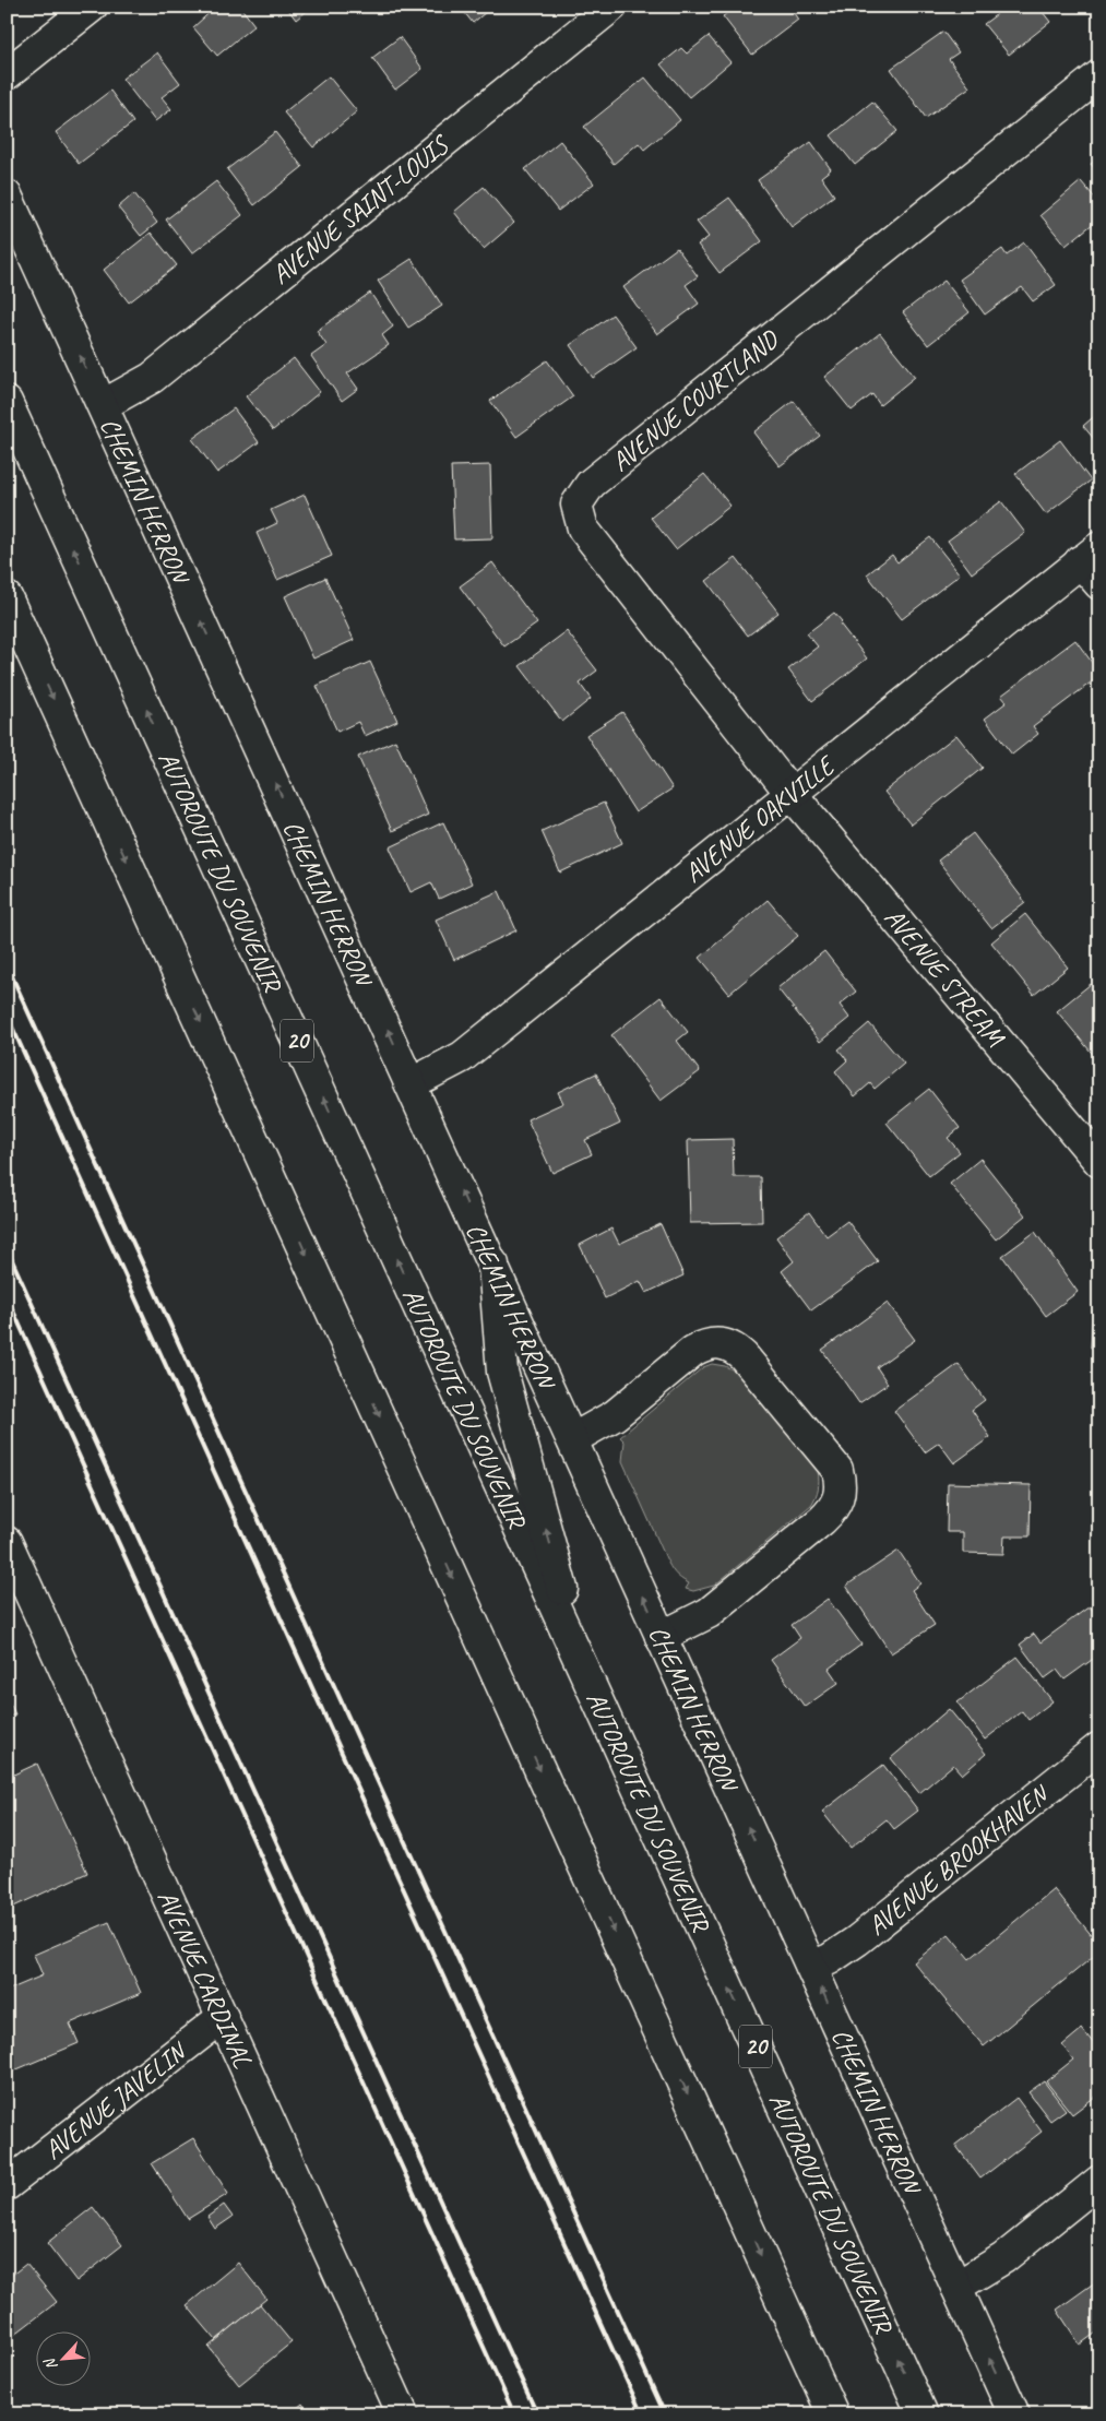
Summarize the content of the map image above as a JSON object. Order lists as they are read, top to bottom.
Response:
{
  "streets": {
    "main road": [
      "AVENUE SAINT-LOUIS",
      "AVENUE COURTLAND",
      "CHEMIN HERRON",
      "AVENUE OAKVILLE",
      "AUTOROUTE DU SOUVENIR",
      "AVENUE STREAM",
      "20",
      "AVENUE BROOKHAVEN",
      "AVENUE CARDINAL",
      "AVENUE JAVELIN"
    ]
  },
  "crossings": [
    ["AVENUE SAINT-LOUIS", "CHEMIN HERRON"],
    ["AVENUE COURTLAND", "AVENUE OAKVILLE"],
    ["AVENUE COURTLAND", "AVENUE STREAM"],
    ["CHEMIN HERRON", "AVENUE OAKVILLE"],
    ["CHEMIN HERRON", "AVENUE BROOKHAVEN"],
    ["AVENUE OAKVILLE", "AVENUE STREAM"],
    ["AVENUE CARDINAL", "AVENUE JAVELIN"]
  ],
  "north": "bottom left"
}
